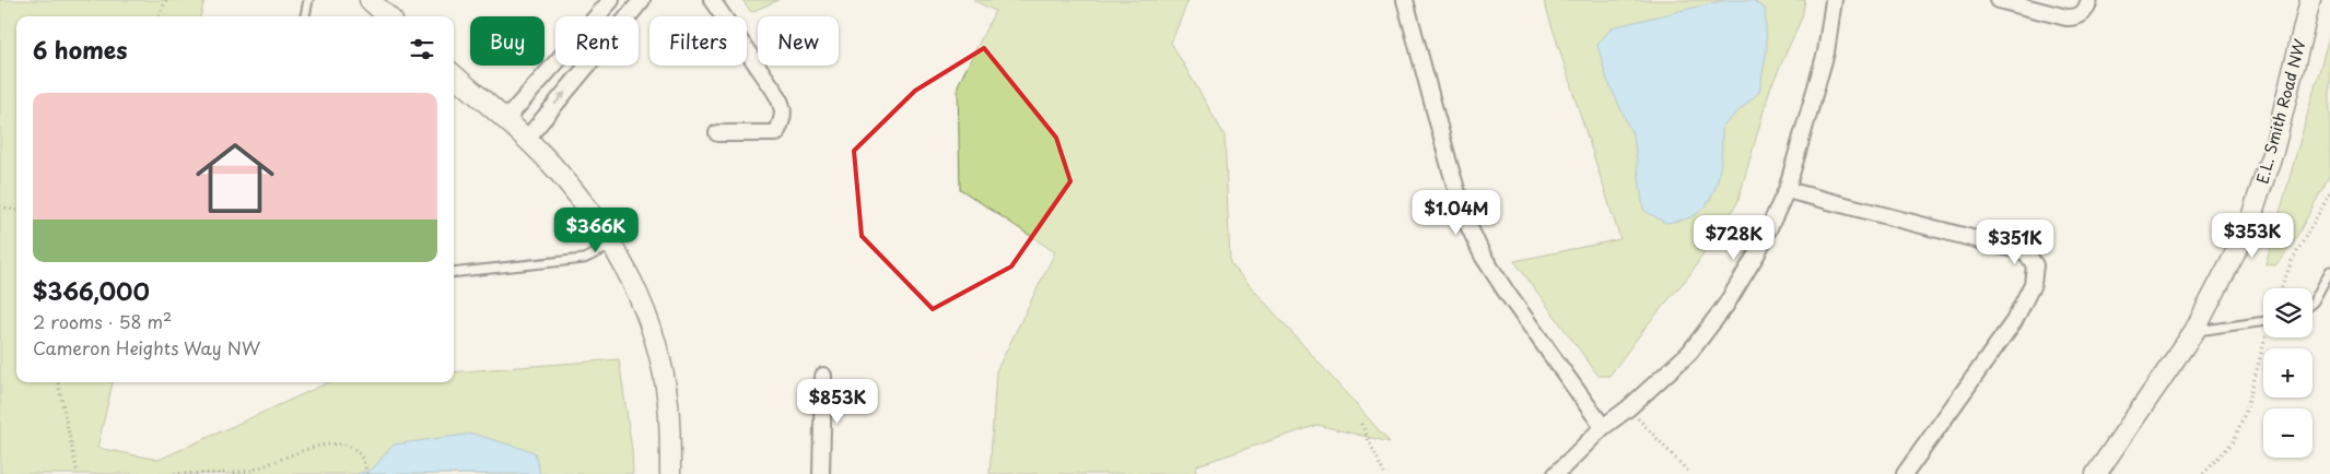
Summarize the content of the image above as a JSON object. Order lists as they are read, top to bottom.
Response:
{
  "streets": {
    "street": ["E.L. Smith Road NW"]
  },
  "page": {
    "chip": [
      "Buy",
      "Rent",
      "Filters",
      "New"
    ],
    "heading": "6 homes",
    "list": [
      {
        "name": "$366,000",
        "note": "2 rooms · 58 m² · Cameron Heights Way NW"
      }
    ],
    "price": [
      "$1.04M",
      "$366K",
      "$353K",
      "$728K",
      "$351K",
      "$853K"
    ],
    "map_buttons": ["+", "−"]
  }
}
